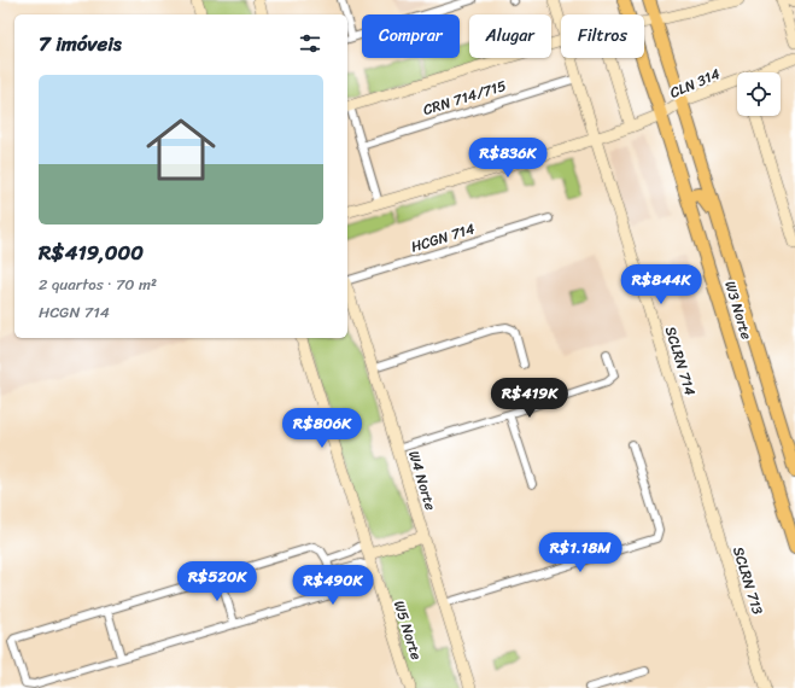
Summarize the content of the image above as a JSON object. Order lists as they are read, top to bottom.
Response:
{
  "streets": {
    "main road": ["W3 Norte"],
    "street": [
      "CLN 314",
      "CRN 714/715",
      "HCGN 714",
      "SCLRN 714",
      "W4 Norte",
      "SCLRN 713",
      "W5 Norte"
    ]
  },
  "crossings": [
    ["CLN 314", "W3 Norte"],
    ["CRN 714/715", "W3 Norte"],
    ["SCLRN 714", "SCLRN 713"]
  ],
  "page": {
    "chip": ["Comprar", "Alugar", "Filtros"],
    "heading": "7 imóveis",
    "list": [
      {
        "name": "R$419,000",
        "note": "2 quartos · 70 m² · HCGN 714"
      }
    ],
    "price": [
      "R$836K",
      "R$844K",
      "R$419K",
      "R$806K",
      "R$1.18M",
      "R$520K",
      "R$490K"
    ]
  }
}
